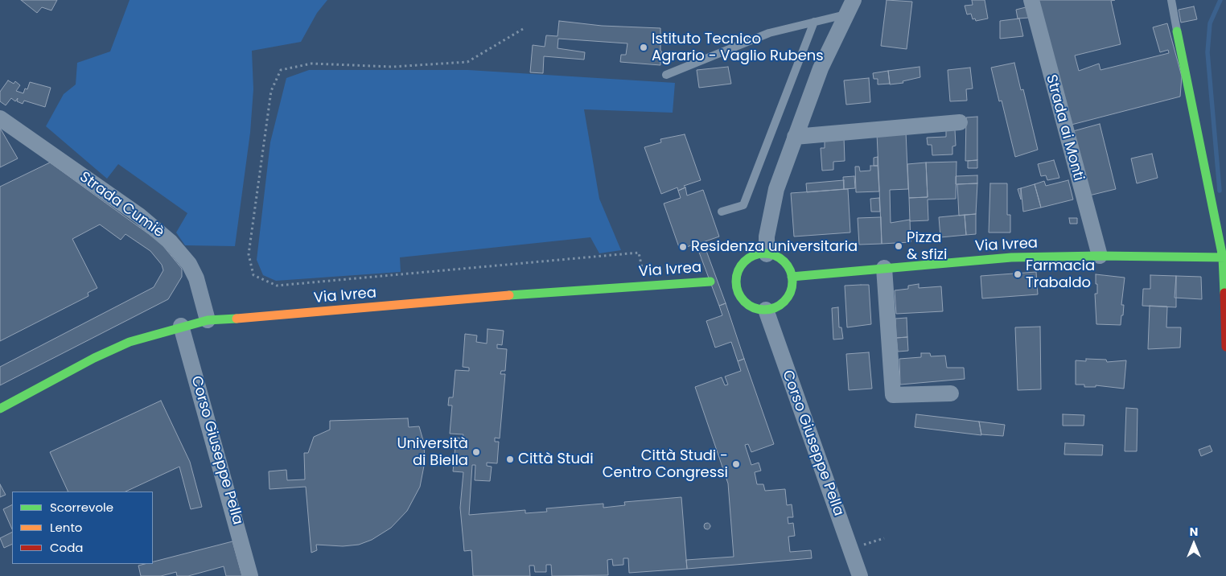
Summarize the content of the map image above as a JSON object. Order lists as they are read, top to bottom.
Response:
{
  "streets": {
    "main road": ["Via Ivrea"],
    "street": ["Strada ai Monti", "Strada Cumiè", "Corso Giuseppe Pella"]
  },
  "crossings": [
    ["Strada ai Monti", "Via Ivrea"],
    ["Strada Cumiè", "Via Ivrea"],
    ["Via Ivrea", "Corso Giuseppe Pella"]
  ],
  "places": [
    "Istituto Tecnico Agrario - Vaglio Rubens",
    "Pizza & sfizi",
    "Residenza universitaria",
    "Farmacia Trabaldo",
    "Università di Biella",
    "Città Studi",
    "Città Studi - Centro Congressi"
  ],
  "legend": ["Scorrevole", "Lento", "Coda"],
  "north": "top"
}
